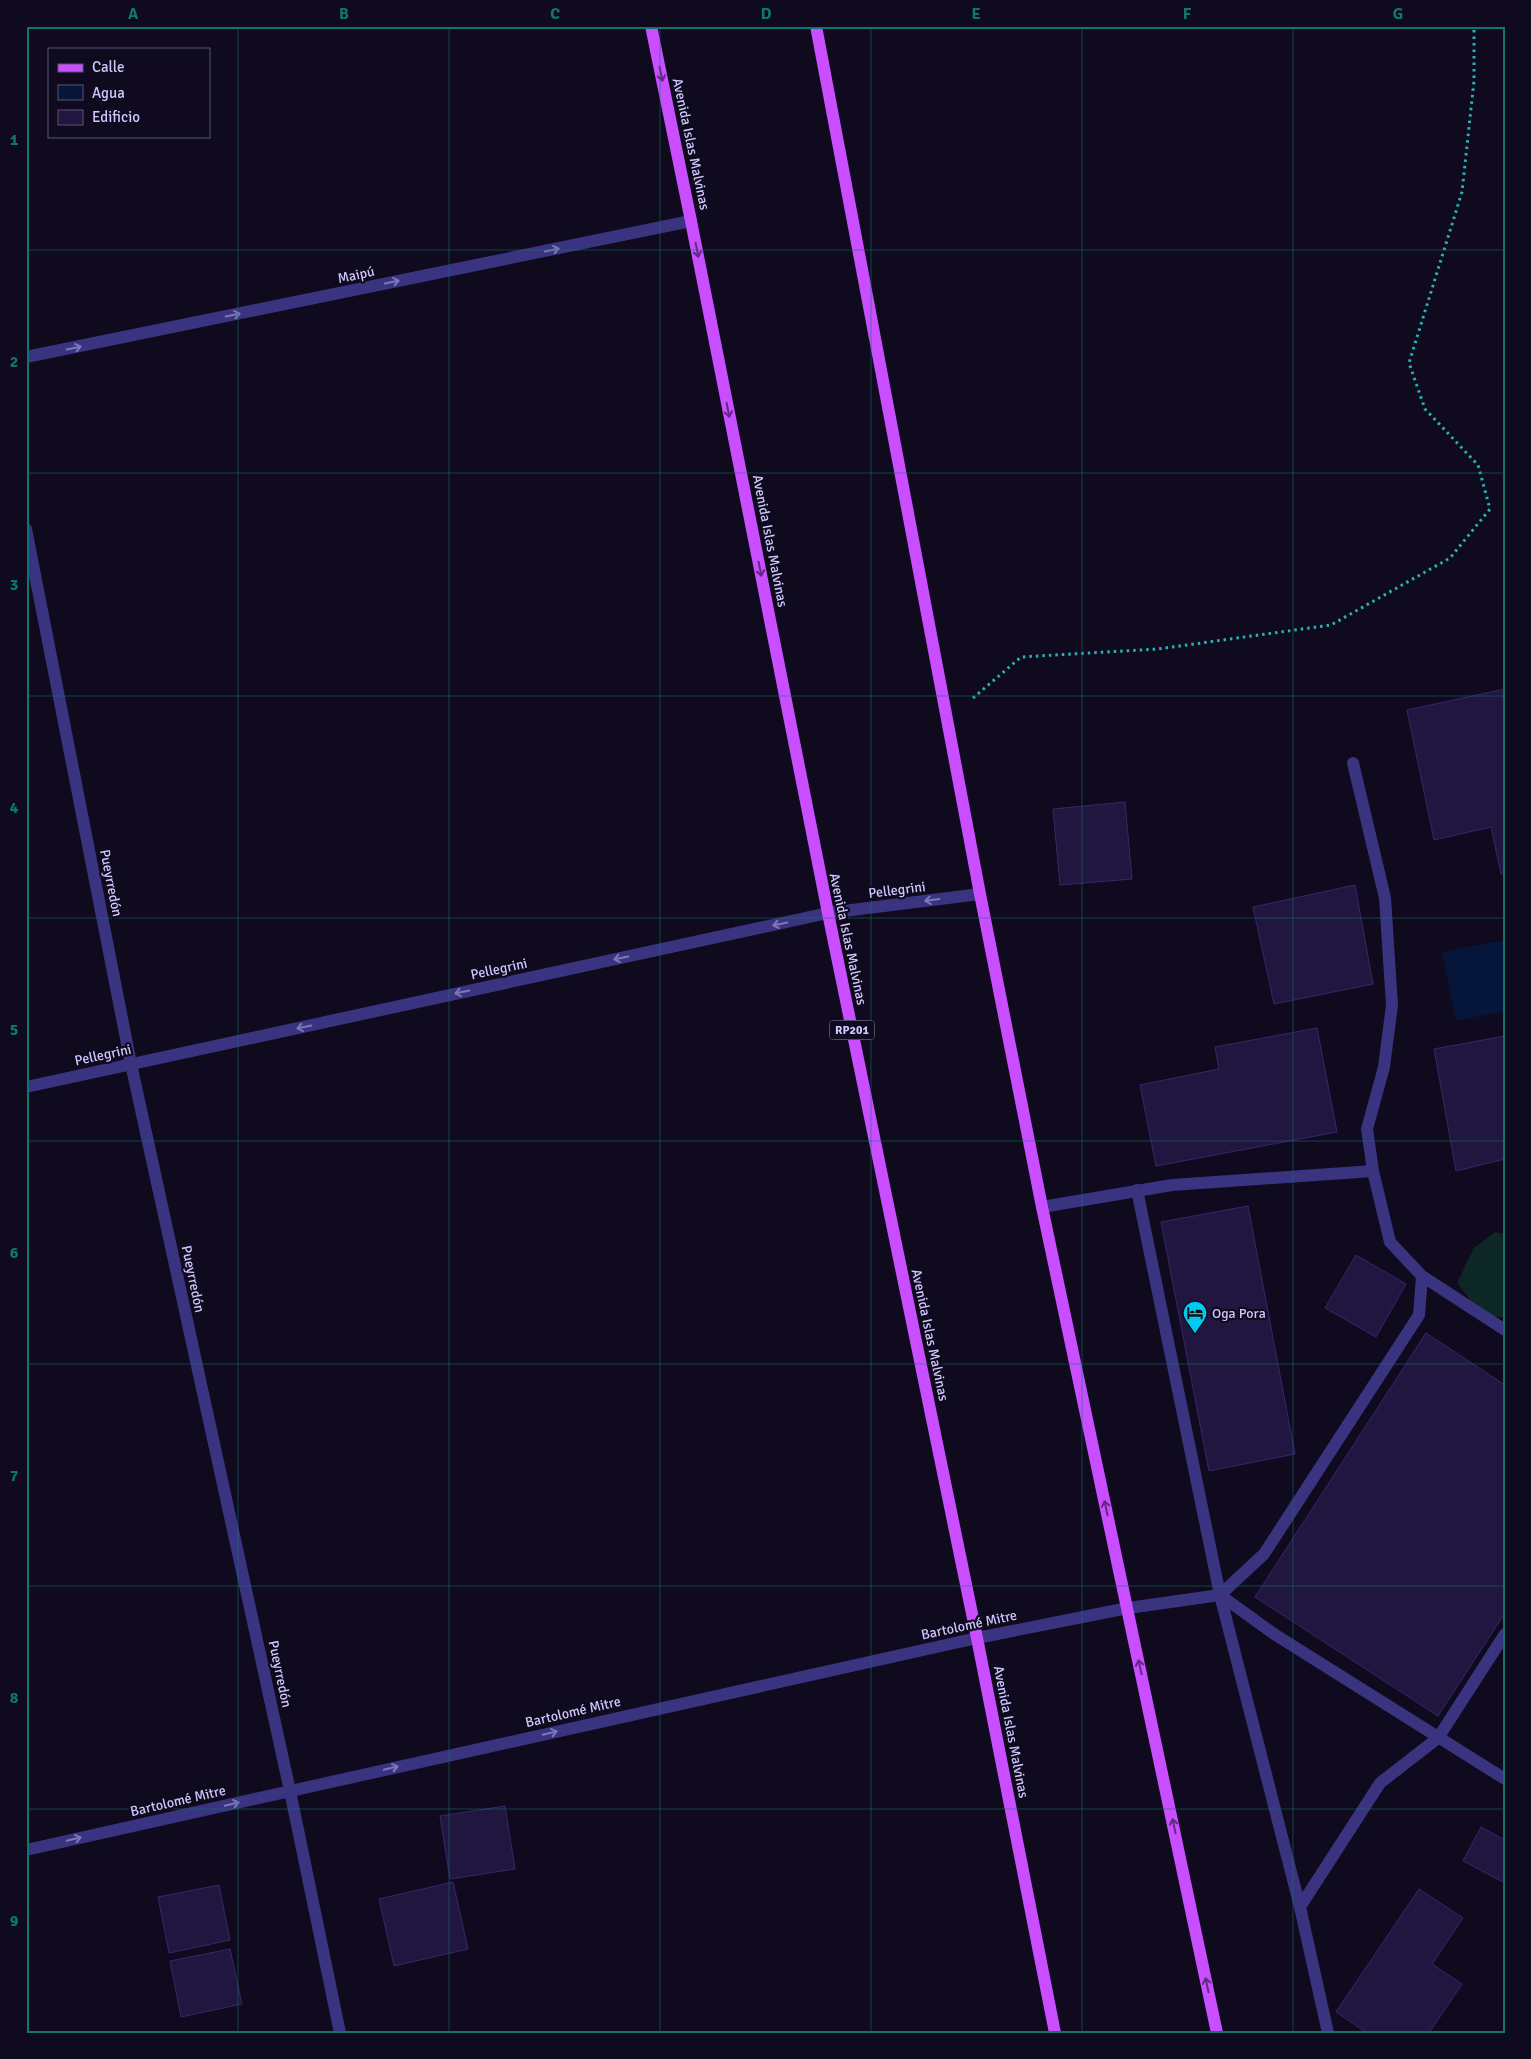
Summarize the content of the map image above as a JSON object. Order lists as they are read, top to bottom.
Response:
{
  "streets": {
    "main road": ["Avenida Islas Malvinas", "RP201"],
    "street": [
      "Maipú",
      "Pueyrredón",
      "Pellegrini",
      "Bartolomé Mitre"
    ]
  },
  "crossings": [
    ["Avenida Islas Malvinas", "Maipú"],
    ["Avenida Islas Malvinas", "Pellegrini"],
    ["Avenida Islas Malvinas", "Bartolomé Mitre"],
    ["Pueyrredón", "Pellegrini"],
    ["Pueyrredón", "Bartolomé Mitre"]
  ],
  "one_way": [
    "Avenida Islas Malvinas",
    "Maipú",
    "Pellegrini",
    "Bartolomé Mitre"
  ],
  "places": {
    "hotel": ["Oga Pora"]
  },
  "legend": ["Calle", "Agua", "Edificio"],
  "grid": {
    "columns": [
      "A",
      "B",
      "C",
      "D",
      "E",
      "F",
      "G"
    ],
    "rows": [
      "1",
      "2",
      "3",
      "4",
      "5",
      "6",
      "7",
      "8",
      "9"
    ]
  }
}
